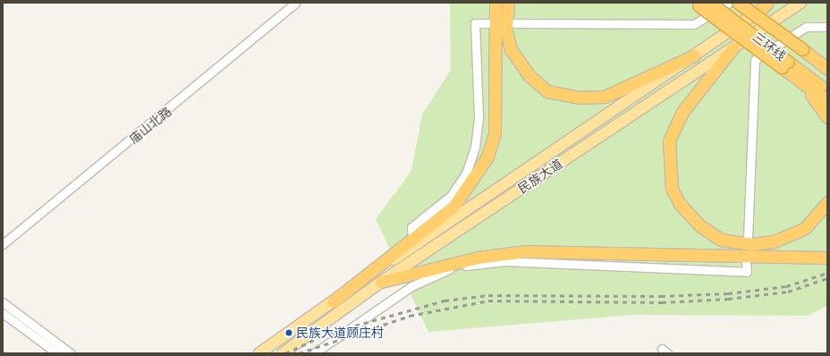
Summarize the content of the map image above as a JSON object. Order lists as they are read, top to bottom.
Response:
{
  "streets": {
    "highway": ["三环线"],
    "main road": ["民族大道"],
    "street": ["庙山北路"]
  },
  "places": ["民族大道顾庄村"]
}
